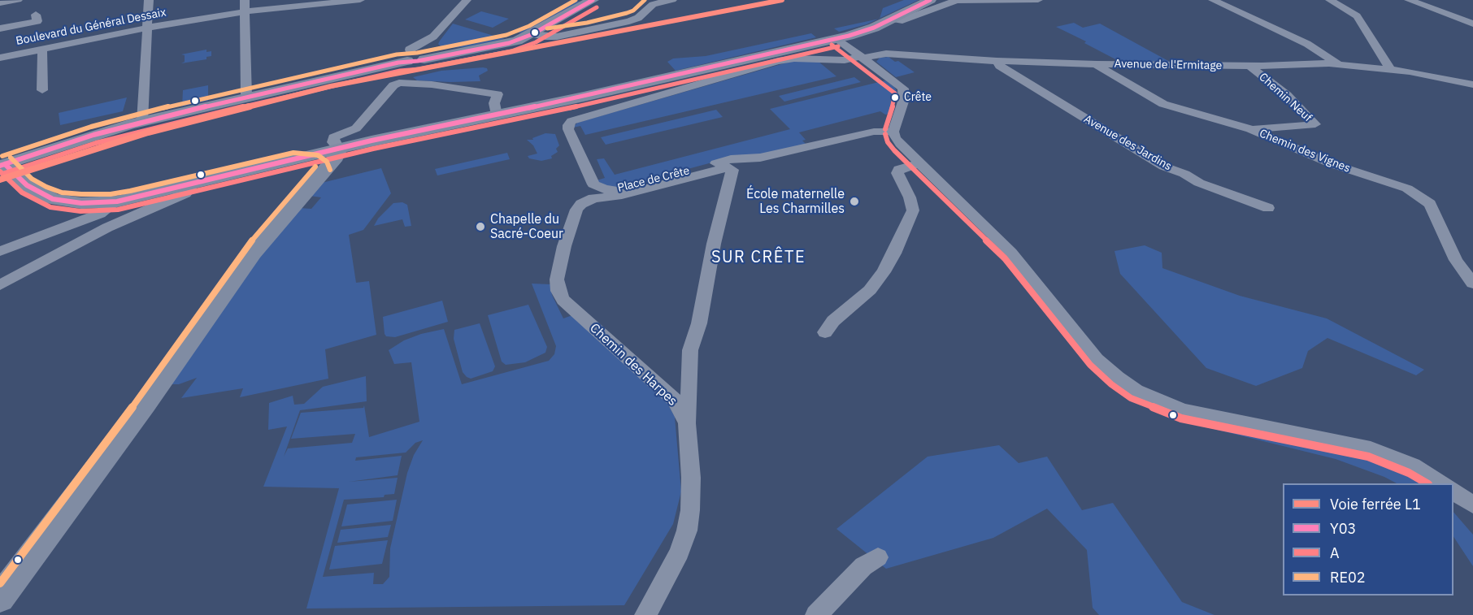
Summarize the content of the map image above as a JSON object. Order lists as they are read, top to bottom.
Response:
{
  "streets": {
    "street": [
      "Boulevard du Général Dessaix",
      "Avenue de l'Ermitage",
      "Chemin Neuf",
      "Avenue des Jardins",
      "Chemin des Vignes",
      "Place de Crête",
      "Chemin des Harpes"
    ]
  },
  "crossings": [
    ["Avenue de l'Ermitage", "Chemin Neuf"],
    ["Avenue de l'Ermitage", "Avenue des Jardins"],
    ["Avenue de l'Ermitage", "Chemin des Vignes"],
    ["Avenue de l'Ermitage", "Place de Crête"],
    ["Chemin Neuf", "Chemin des Vignes"],
    ["Place de Crête", "Chemin des Harpes"]
  ],
  "districts": ["SUR CRÊTE"],
  "places": ["Crête", "École maternelle Les Charmilles", "Chapelle du Sacré-Coeur"],
  "lines": [
    "rail line L1",
    "transit line Y03",
    "transit line RE02",
    "transit line A"
  ],
  "legend": [
    "Voie ferrée L1",
    "Y03",
    "A",
    "RE02"
  ]
}
